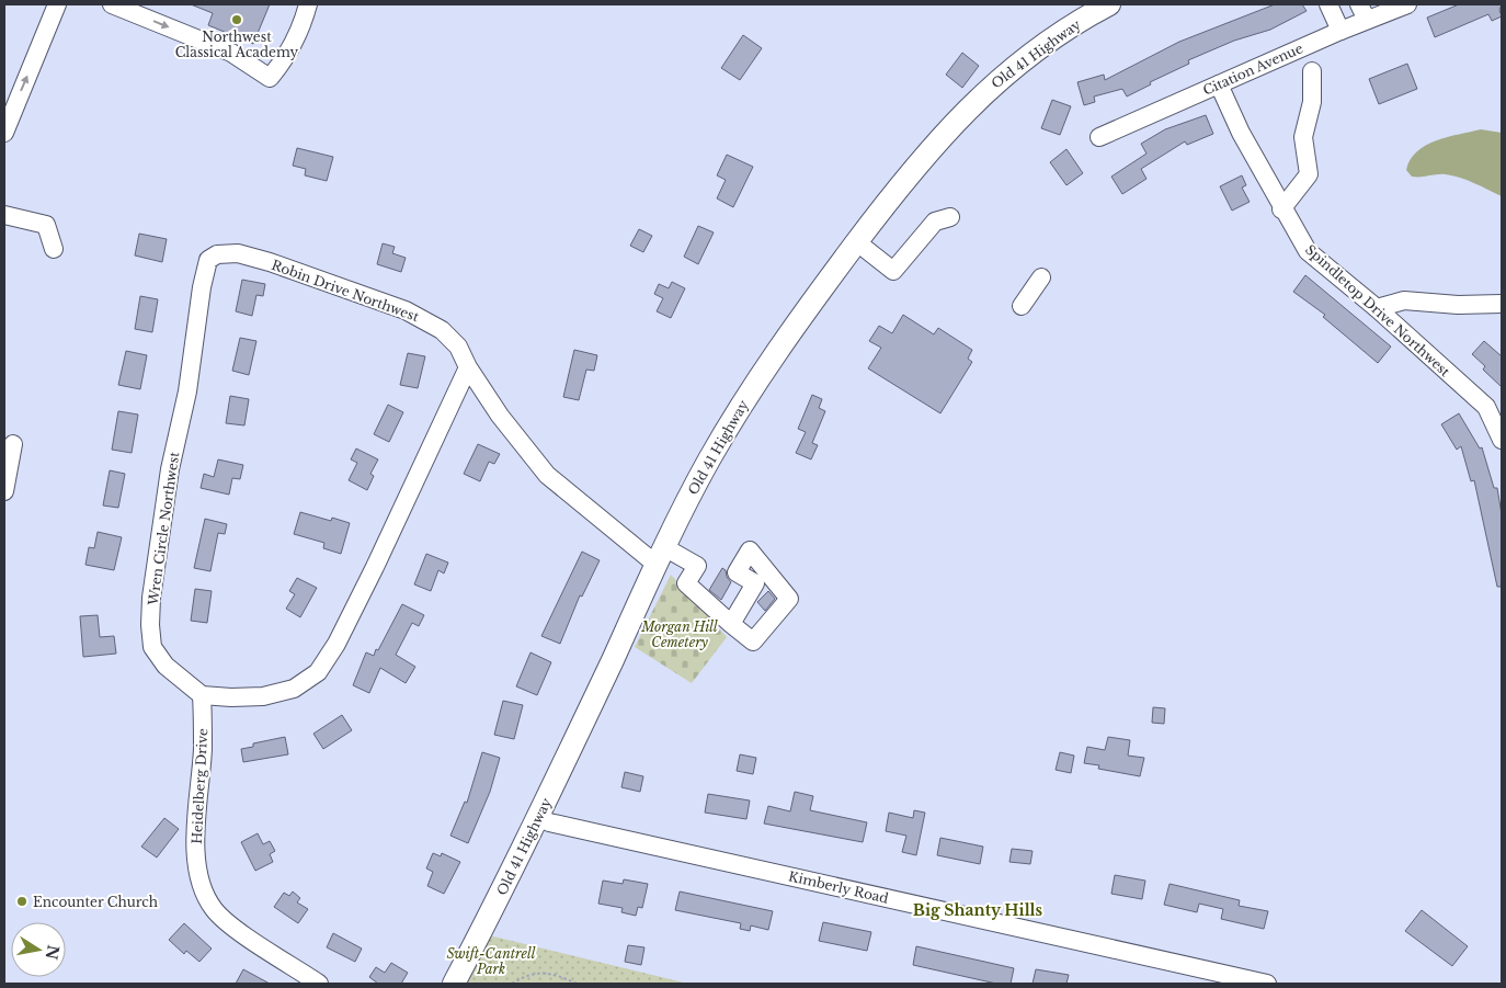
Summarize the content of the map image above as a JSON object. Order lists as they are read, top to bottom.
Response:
{
  "streets": {
    "main road": ["Old 41 Highway"],
    "street": [
      "Citation Avenue",
      "Robin Drive Northwest",
      "Spindletop Drive Northwest",
      "Wren Circle Northwest",
      "Heidelberg Drive",
      "Kimberly Road"
    ]
  },
  "crossings": [
    ["Old 41 Highway", "Robin Drive Northwest"],
    ["Old 41 Highway", "Kimberly Road"],
    ["Citation Avenue", "Spindletop Drive Northwest"],
    ["Robin Drive Northwest", "Wren Circle Northwest"],
    ["Wren Circle Northwest", "Heidelberg Drive"]
  ],
  "districts": ["Big Shanty Hills"],
  "parks": ["Morgan Hill Cemetery", "Swift-Cantrell Park"],
  "places": ["Northwest Classical Academy", "Encounter Church"],
  "north": "right"
}
